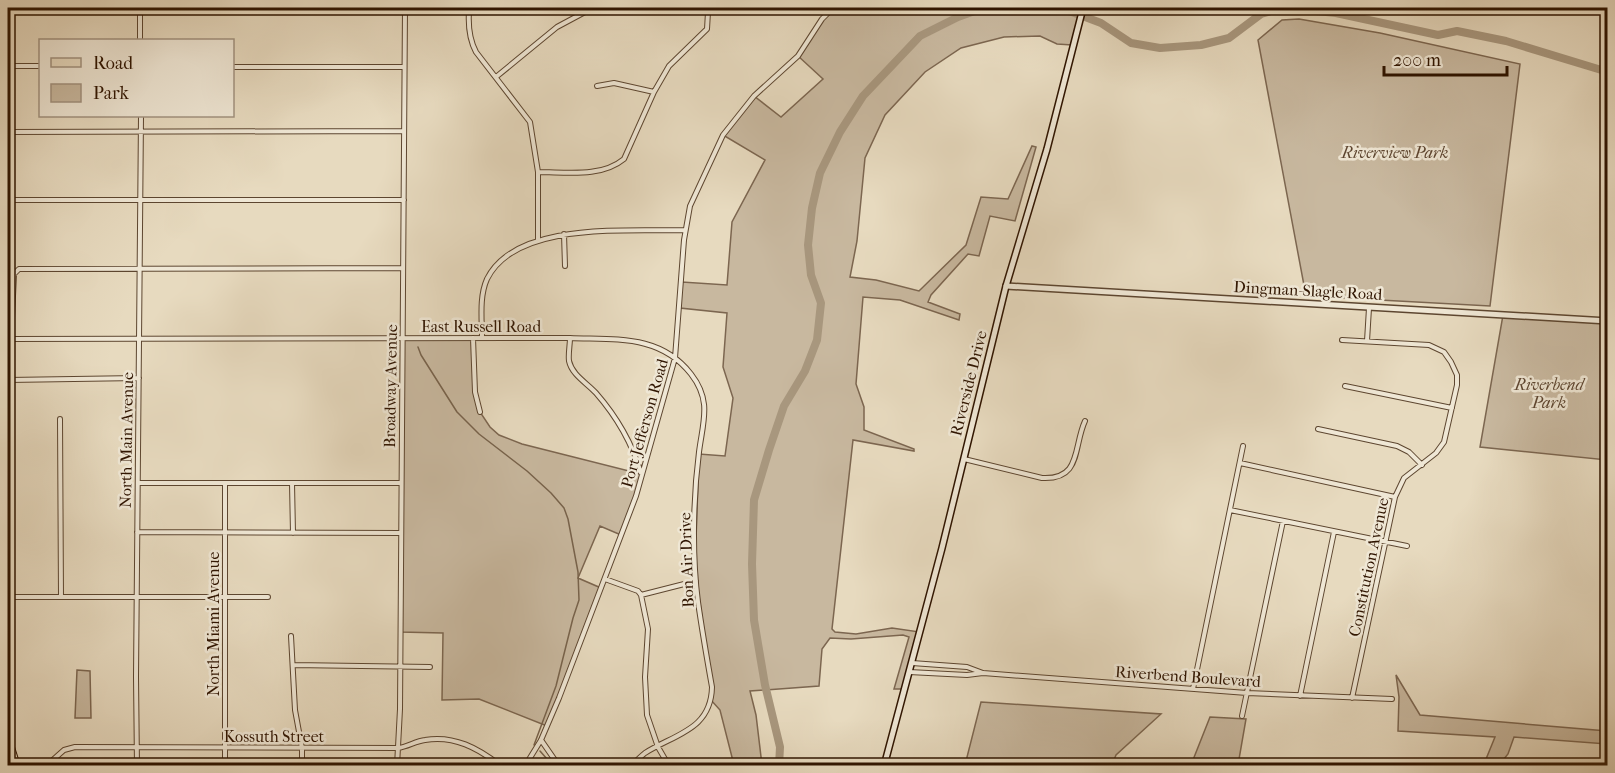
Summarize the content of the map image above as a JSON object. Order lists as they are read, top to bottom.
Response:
{
  "streets": {
    "main road": ["Dingman-Slagle Road", "Riverside Drive"],
    "street": [
      "East Russell Road",
      "Broadway Avenue",
      "Port Jefferson Road",
      "North Main Avenue",
      "Bon Air Drive",
      "Constitution Avenue",
      "North Miami Avenue",
      "Riverbend Boulevard",
      "Kossuth Street"
    ]
  },
  "crossings": [
    ["Dingman-Slagle Road", "Riverside Drive"],
    ["East Russell Road", "Broadway Avenue"],
    ["East Russell Road", "Port Jefferson Road"],
    ["East Russell Road", "North Main Avenue"],
    ["East Russell Road", "Bon Air Drive"],
    ["Broadway Avenue", "Kossuth Street"],
    ["Port Jefferson Road", "Bon Air Drive"],
    ["North Main Avenue", "Kossuth Street"],
    ["Constitution Avenue", "Riverbend Boulevard"],
    ["North Miami Avenue", "Kossuth Street"]
  ],
  "parks": ["Riverview Park", "Riverbend Park"],
  "legend": ["Road", "Park"],
  "scale_bar": "200 m"
}
